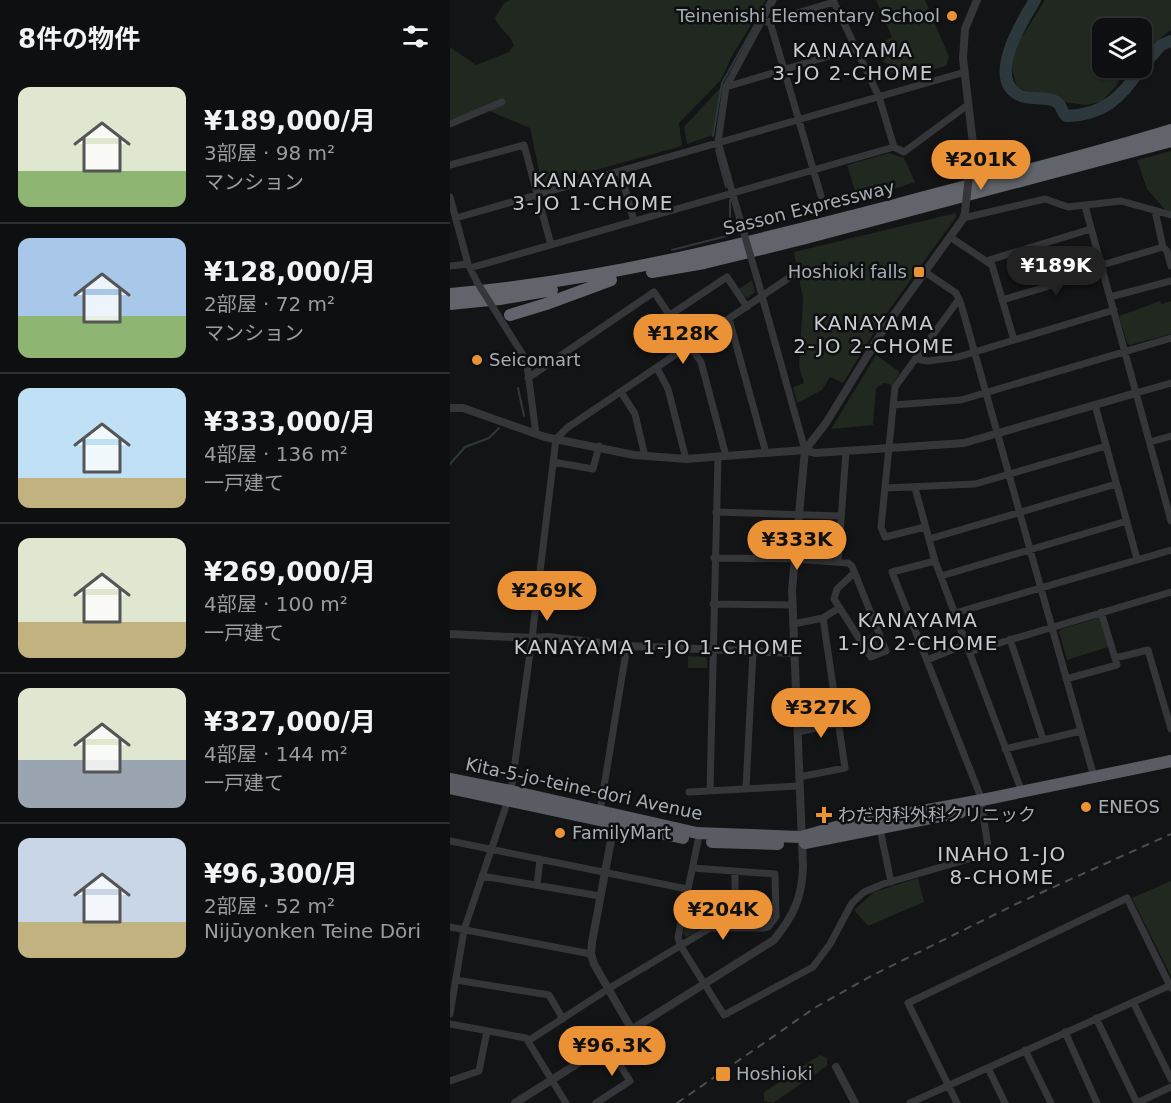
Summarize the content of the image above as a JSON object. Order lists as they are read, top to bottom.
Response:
{
  "streets": {
    "highway": ["Sasson Expressway", "Kita-5-jo-teine-dori Avenue"]
  },
  "districts": [
    "KANAYAMA 3-JO 2-CHOME",
    "KANAYAMA 3-JO 1-CHOME",
    "KANAYAMA 2-JO 2-CHOME",
    "KANAYAMA 1-JO 2-CHOME",
    "KANAYAMA 1-JO 1-CHOME",
    "INAHO 1-JO 8-CHOME"
  ],
  "places": {
    "other": [
      "Teinenishi Elementary School",
      "Seicomart",
      "ENEOS",
      "FamilyMart"
    ],
    "transit": ["Hoshioki falls", "Hoshioki"],
    "health": ["わだ内科外科クリニック"]
  },
  "page": {
    "heading": "8件の物件",
    "list": [
      {
        "name": "¥189,000/月",
        "note": "3部屋 · 98 m² · マンション"
      },
      {
        "name": "¥128,000/月",
        "note": "2部屋 · 72 m² · マンション"
      },
      {
        "name": "¥333,000/月",
        "note": "4部屋 · 136 m² · 一戸建て"
      },
      {
        "name": "¥269,000/月",
        "note": "4部屋 · 100 m² · 一戸建て"
      },
      {
        "name": "¥327,000/月",
        "note": "4部屋 · 144 m² · 一戸建て"
      },
      {
        "name": "¥96,300/月",
        "note": "2部屋 · 52 m² · Nijūyonken Teine Dōri"
      }
    ],
    "price": [
      "¥201K",
      "¥189K",
      "¥128K",
      "¥333K",
      "¥269K",
      "¥327K",
      "¥204K",
      "¥96.3K"
    ]
  }
}
